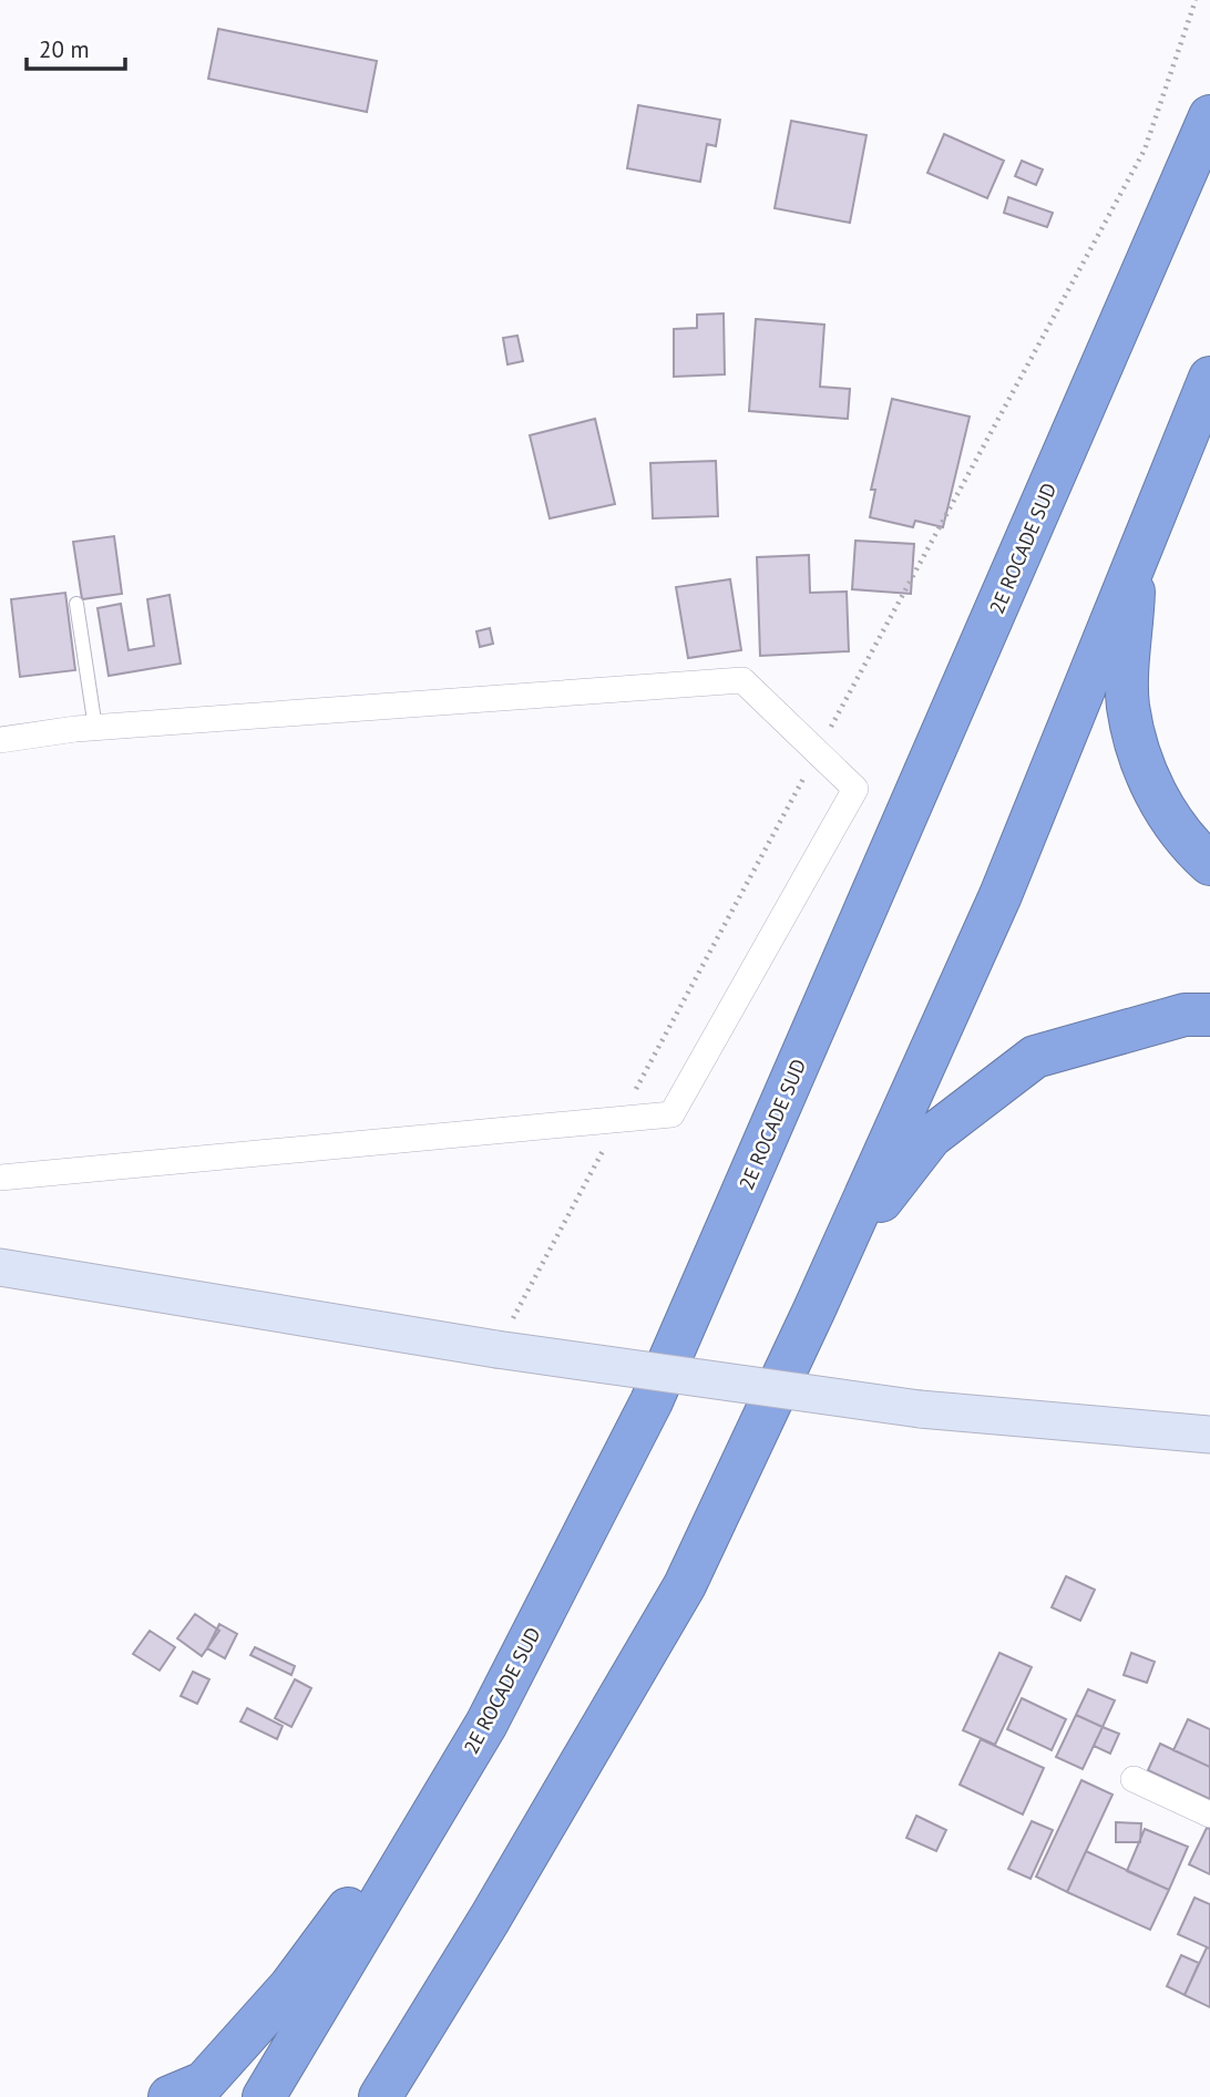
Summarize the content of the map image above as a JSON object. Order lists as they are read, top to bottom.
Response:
{
  "streets": {
    "highway": ["2E ROCADE SUD"]
  },
  "scale_bar": "20 m"
}
